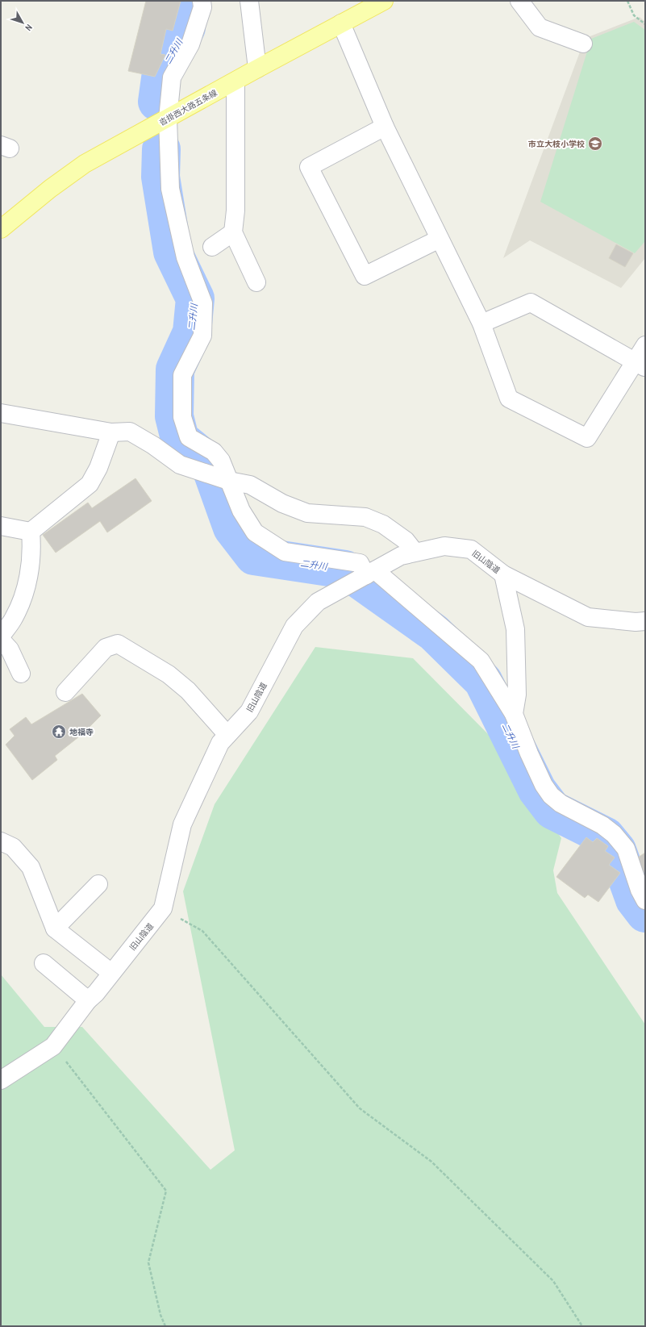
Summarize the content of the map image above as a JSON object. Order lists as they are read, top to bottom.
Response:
{
  "streets": {
    "main road": ["沓掛西大路五条線"],
    "street": ["旧山陰道"]
  },
  "water": ["二升川"],
  "places": {
    "school or university": ["市立大枝小学校"],
    "temple": ["地福寺"]
  },
  "north": "bottom right"
}
